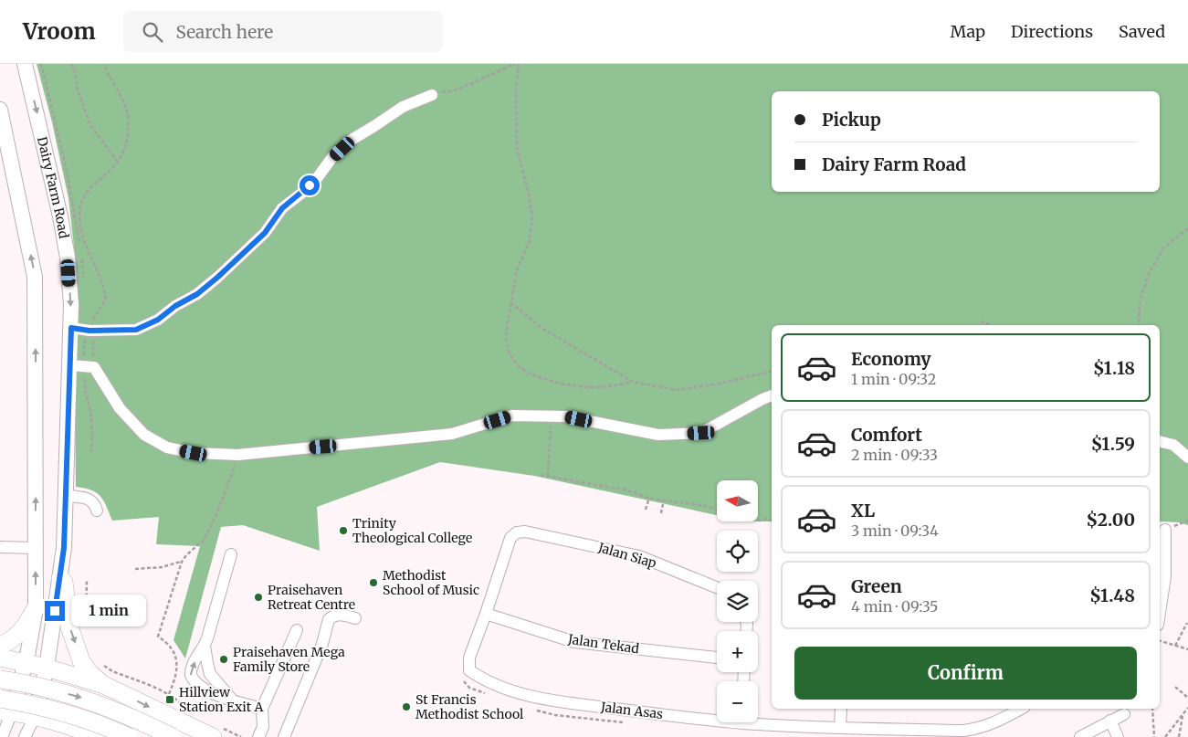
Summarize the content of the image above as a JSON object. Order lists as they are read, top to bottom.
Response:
{
  "streets": {
    "main road": ["Dairy Farm Road"],
    "street": ["Jalan Siap", "Jalan Tekad", "Jalan Asas"]
  },
  "crossings": [
    ["Jalan Siap", "Jalan Asas"],
    ["Jalan Tekad", "Jalan Asas"]
  ],
  "places": {
    "other": [
      "Trinity Theological College",
      "Methodist School of Music",
      "Praisehaven Retreat Centre",
      "Praisehaven Mega Family Store",
      "St Francis Methodist School"
    ],
    "transit": ["Hillview Station Exit A"]
  },
  "north": "left",
  "page": {
    "header": "Vroom",
    "search": "Search here",
    "nav": ["Map", "Directions", "Saved"],
    "banner": ["Pickup", "Dairy Farm Road"],
    "list": [
      {
        "name": "Economy",
        "note": "1 min · 09:32",
        "value": "$1.18"
      },
      {
        "name": "Comfort",
        "note": "2 min · 09:33",
        "value": "$1.59"
      },
      {
        "name": "XL",
        "note": "3 min · 09:34",
        "value": "$2.00"
      },
      {
        "name": "Green",
        "note": "4 min · 09:35",
        "value": "$1.48"
      }
    ],
    "map_buttons": ["+", "−"],
    "bubble": "1 min",
    "buttons": "Confirm"
  }
}
